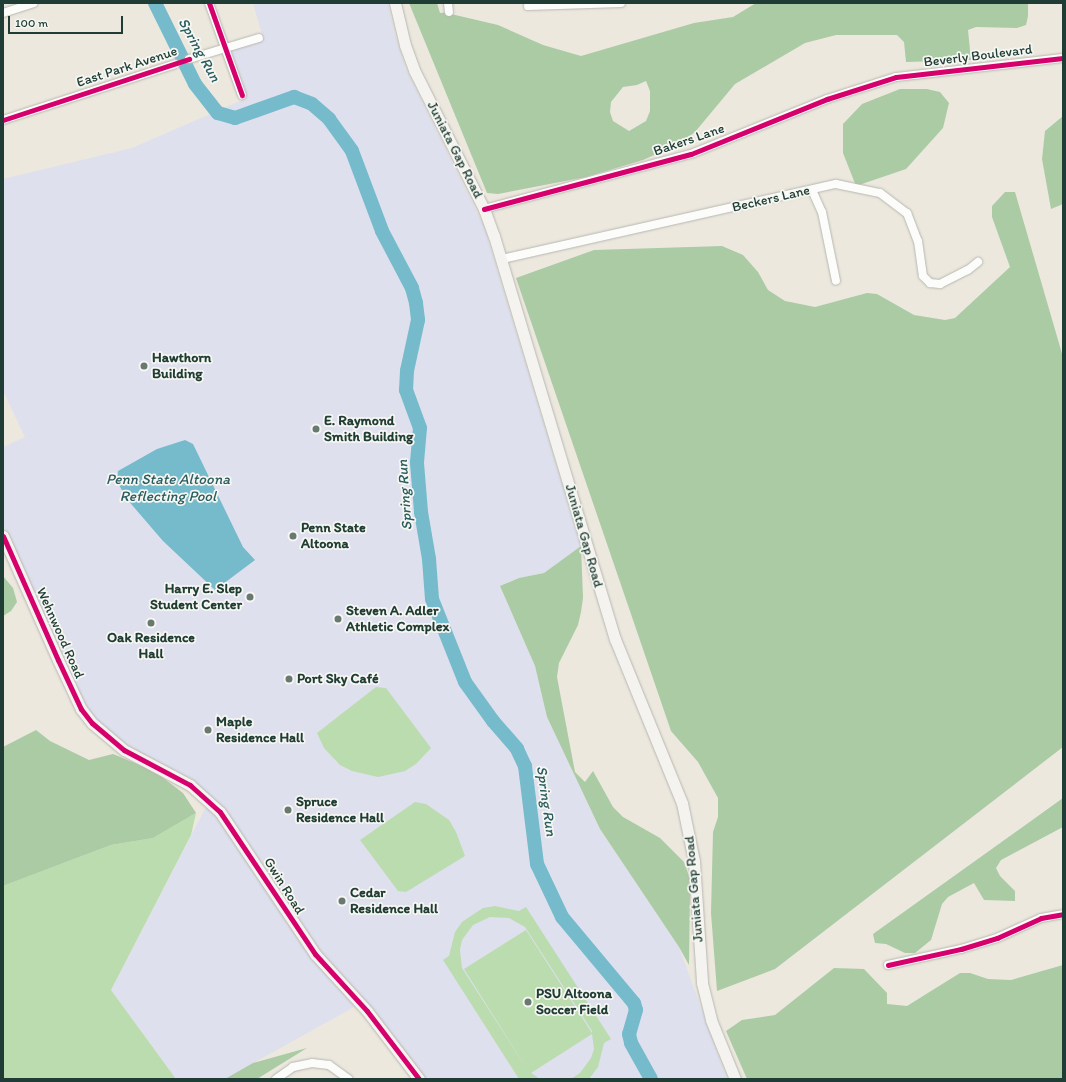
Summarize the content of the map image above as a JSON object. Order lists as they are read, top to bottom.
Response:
{
  "streets": {
    "main road": ["Juniata Gap Road", "Wehnwood Road", "Gwin Road"],
    "street": [
      "Beverly Boulevard",
      "East Park Avenue",
      "Bakers Lane",
      "Beckers Lane"
    ]
  },
  "crossings": [
    ["Beverly Boulevard", "Bakers Lane"],
    ["Bakers Lane", "Juniata Gap Road"],
    ["Juniata Gap Road", "Beckers Lane"],
    ["Wehnwood Road", "Gwin Road"]
  ],
  "water": ["Spring Run", "Penn State Altoona Reflecting Pool"],
  "places": [
    "Hawthorn Building",
    "E. Raymond Smith Building",
    "Penn State Altoona",
    "Harry E. Slep Student Center",
    "Steven A. Adler Athletic Complex",
    "Oak Residence Hall",
    "Port Sky Café",
    "Maple Residence Hall",
    "Spruce Residence Hall",
    "Cedar Residence Hall",
    "PSU Altoona Soccer Field"
  ],
  "scale_bar": "100 m"
}
